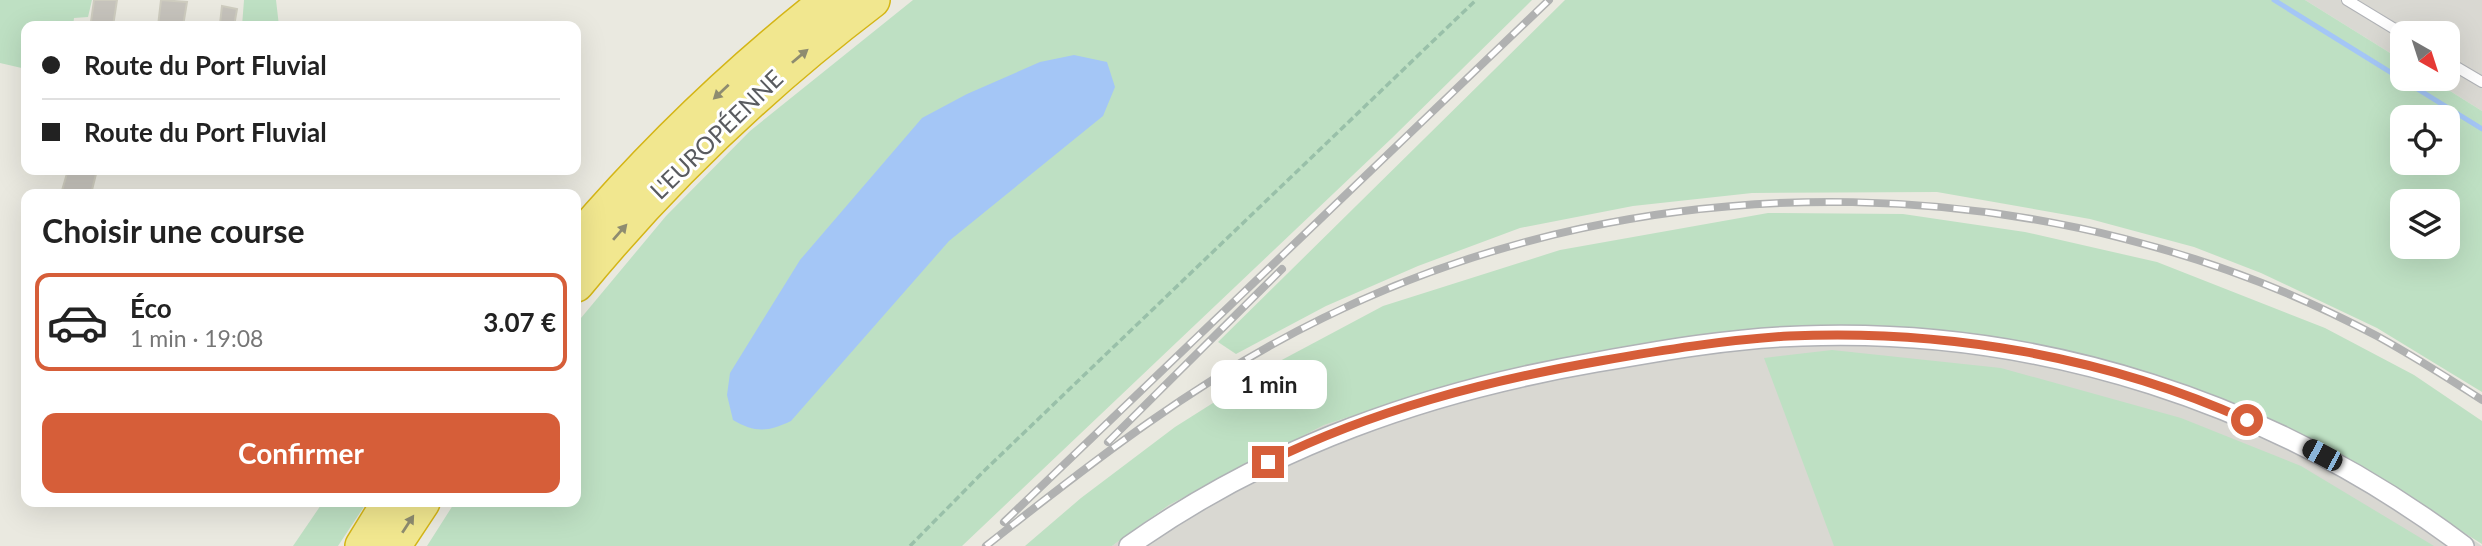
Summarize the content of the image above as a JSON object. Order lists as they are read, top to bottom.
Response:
{
  "streets": {
    "highway": ["L'EUROPÉENNE"]
  },
  "north": "bottom right",
  "page": {
    "banner": ["Route du Port Fluvial", "Route du Port Fluvial"],
    "heading": "Choisir une course",
    "list": [
      {
        "name": "Éco",
        "note": "1 min · 19:08",
        "value": "3.07 €"
      }
    ],
    "bubble": "1 min",
    "buttons": "Confirmer"
  }
}
